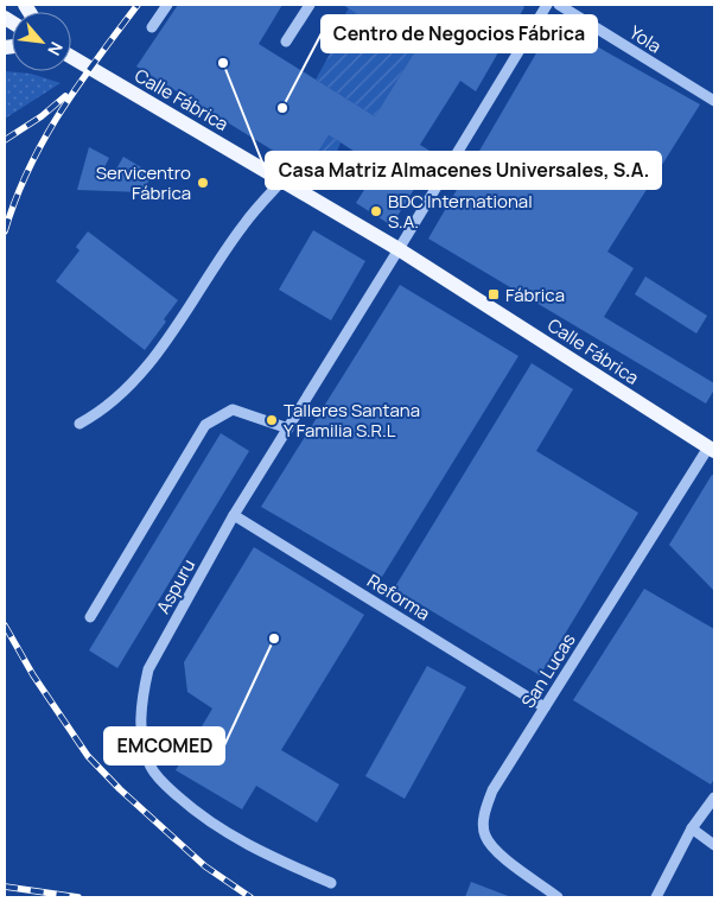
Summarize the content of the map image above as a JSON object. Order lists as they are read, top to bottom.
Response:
{
  "streets": {
    "main road": ["Calle Fábrica"],
    "street": [
      "Yola",
      "Aspuru",
      "Reforma",
      "San Lucas"
    ]
  },
  "crossings": [
    ["Calle Fábrica", "Aspuru"],
    ["Calle Fábrica", "San Lucas"],
    ["Aspuru", "Reforma"],
    ["Reforma", "San Lucas"]
  ],
  "places": {
    "other": [
      "Casa Matriz Almacenes Universales, S.A.",
      "Centro de Negocios Fábrica",
      "Servicentro Fábrica",
      "BDC International S.A.",
      "Talleres Santana Y Familia S.R.L",
      "EMCOMED"
    ],
    "transit": ["Fábrica"]
  },
  "north": "bottom right"
}
